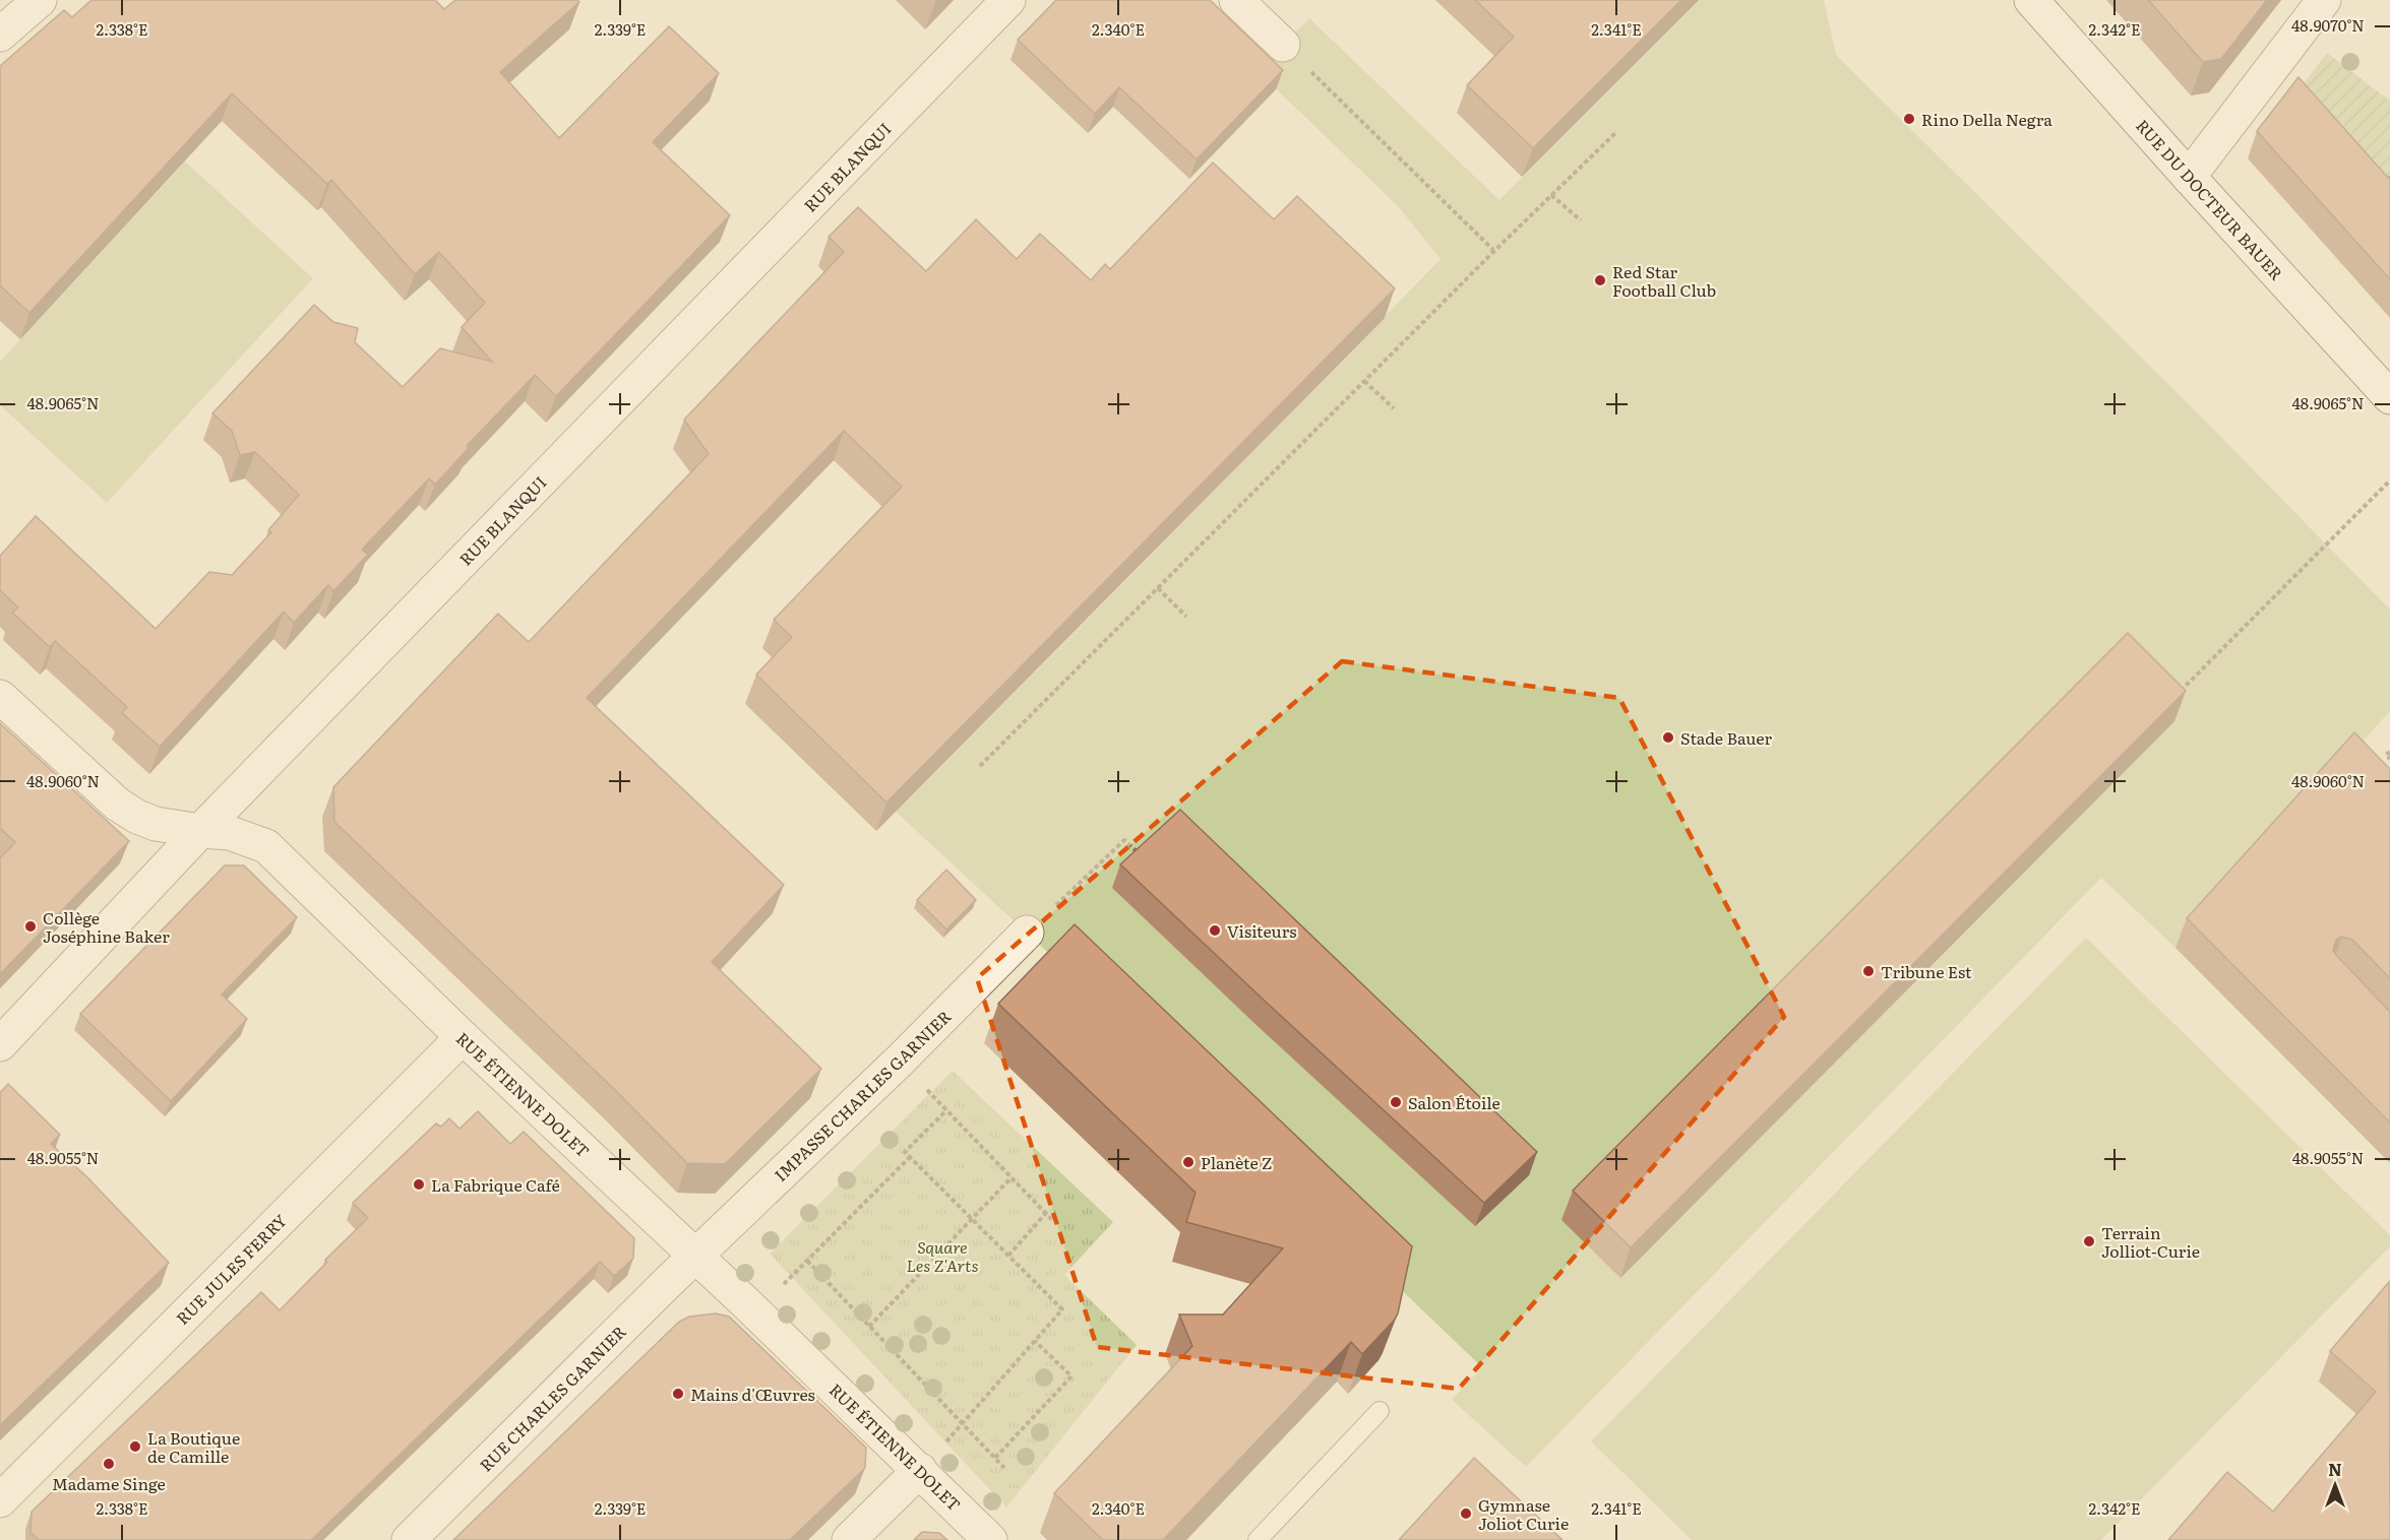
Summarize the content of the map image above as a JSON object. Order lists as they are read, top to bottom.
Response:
{
  "streets": {
    "street": [
      "RUE BLANQUI",
      "RUE DU DOCTEUR BAUER",
      "RUE ÉTIENNE DOLET",
      "IMPASSE CHARLES GARNIER",
      "RUE JULES FERRY",
      "RUE CHARLES GARNIER"
    ]
  },
  "crossings": [
    ["RUE BLANQUI", "RUE ÉTIENNE DOLET"],
    ["RUE ÉTIENNE DOLET", "IMPASSE CHARLES GARNIER"],
    ["RUE ÉTIENNE DOLET", "RUE JULES FERRY"],
    ["RUE ÉTIENNE DOLET", "RUE CHARLES GARNIER"],
    ["IMPASSE CHARLES GARNIER", "RUE CHARLES GARNIER"]
  ],
  "parks": ["Square Les Z'Arts"],
  "places": [
    "Rino Della Negra",
    "Red Star Football Club",
    "Stade Bauer",
    "Collège Joséphine Baker",
    "Visiteurs",
    "Tribune Est",
    "Salon Étoile",
    "Planète Z",
    "La Fabrique Café",
    "Terrain Jolliot-Curie",
    "Mains d'Œuvres",
    "La Boutique de Camille",
    "Madame Singe",
    "Gymnase Joliot Curie"
  ],
  "north": "top",
  "coordinates": [
    "48.9070°N",
    "2.338°E",
    "2.339°E",
    "2.340°E",
    "2.341°E",
    "2.342°E",
    "48.9065°N",
    "48.9060°N",
    "48.9055°N"
  ]
}
